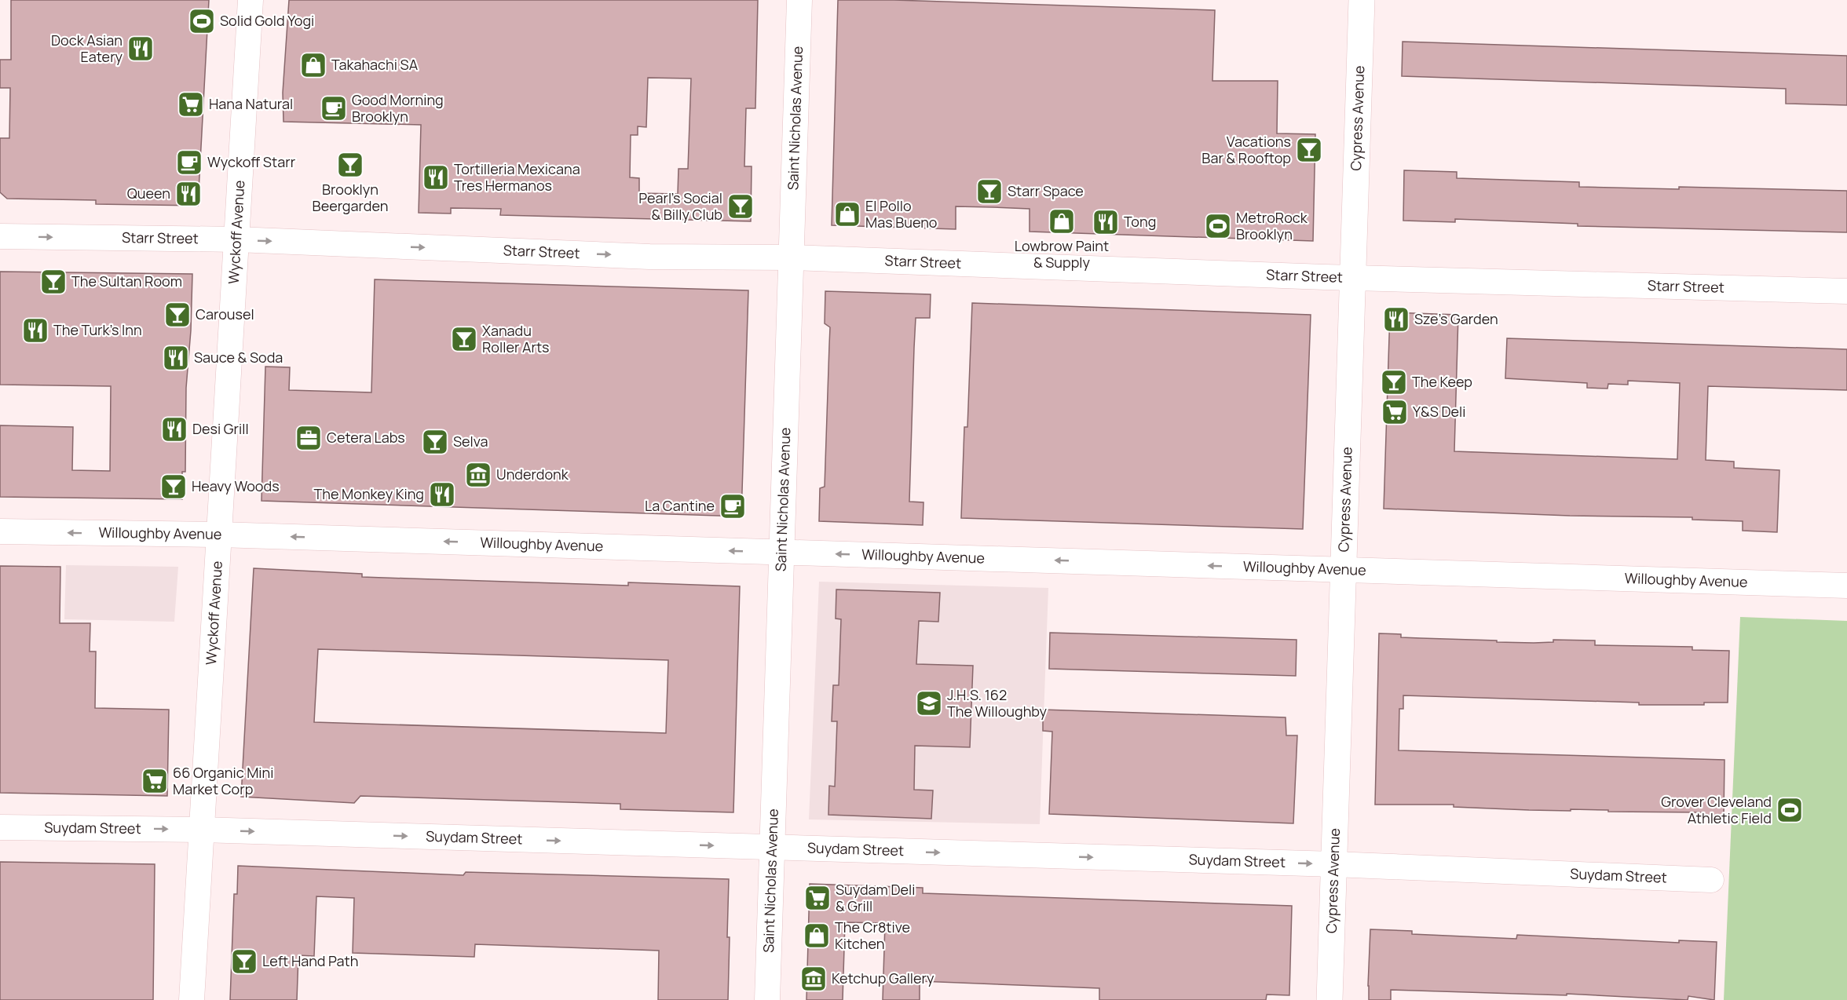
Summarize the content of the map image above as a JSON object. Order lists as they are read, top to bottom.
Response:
{
  "streets": {
    "main road": ["Cypress Avenue"],
    "street": [
      "Saint Nicholas Avenue",
      "Wyckoff Avenue",
      "Starr Street",
      "Willoughby Avenue",
      "Suydam Street"
    ]
  },
  "crossings": [
    ["Saint Nicholas Avenue", "Starr Street"],
    ["Saint Nicholas Avenue", "Willoughby Avenue"],
    ["Saint Nicholas Avenue", "Suydam Street"],
    ["Cypress Avenue", "Starr Street"],
    ["Cypress Avenue", "Willoughby Avenue"],
    ["Cypress Avenue", "Suydam Street"],
    ["Wyckoff Avenue", "Starr Street"],
    ["Wyckoff Avenue", "Willoughby Avenue"],
    ["Wyckoff Avenue", "Suydam Street"]
  ],
  "one_way": ["Starr Street", "Willoughby Avenue", "Suydam Street"],
  "places": {
    "sports": ["Solid Gold Yogi", "MetroRock Brooklyn", "Grover Cleveland Athletic Field"],
    "restaurant": [
      "Dock Asian Eatery",
      "Tortilleria Mexicana Tres Hermanos",
      "Queen",
      "Tong",
      "Sze's Garden",
      "The Turk's Inn",
      "Sauce & Soda",
      "Desi Grill",
      "The Monkey King"
    ],
    "shop": [
      "Takahachi SA",
      "El Pollo Mas Bueno",
      "Lowbrow Paint & Supply",
      "The Cr8tive Kitchen"
    ],
    "supermarket": [
      "Hana Natural",
      "Y&S Deli",
      "66 Organic Mini Market Corp",
      "Suydam Deli & Grill"
    ],
    "cafe": ["Good Morning Brooklyn", "Wyckoff Starr", "La Cantine"],
    "bar": [
      "Vacations Bar & Rooftop",
      "Brooklyn Beergarden",
      "Starr Space",
      "Pearl's Social & Billy Club",
      "The Sultan Room",
      "Carousel",
      "Xanadu Roller Arts",
      "The Keep",
      "Selva",
      "Heavy Woods",
      "Left Hand Path"
    ],
    "office": ["Cetera Labs"],
    "museum": ["Underdonk", "Ketchup Gallery"],
    "school or university": ["J.H.S. 162 The Willoughby"]
  }
}
